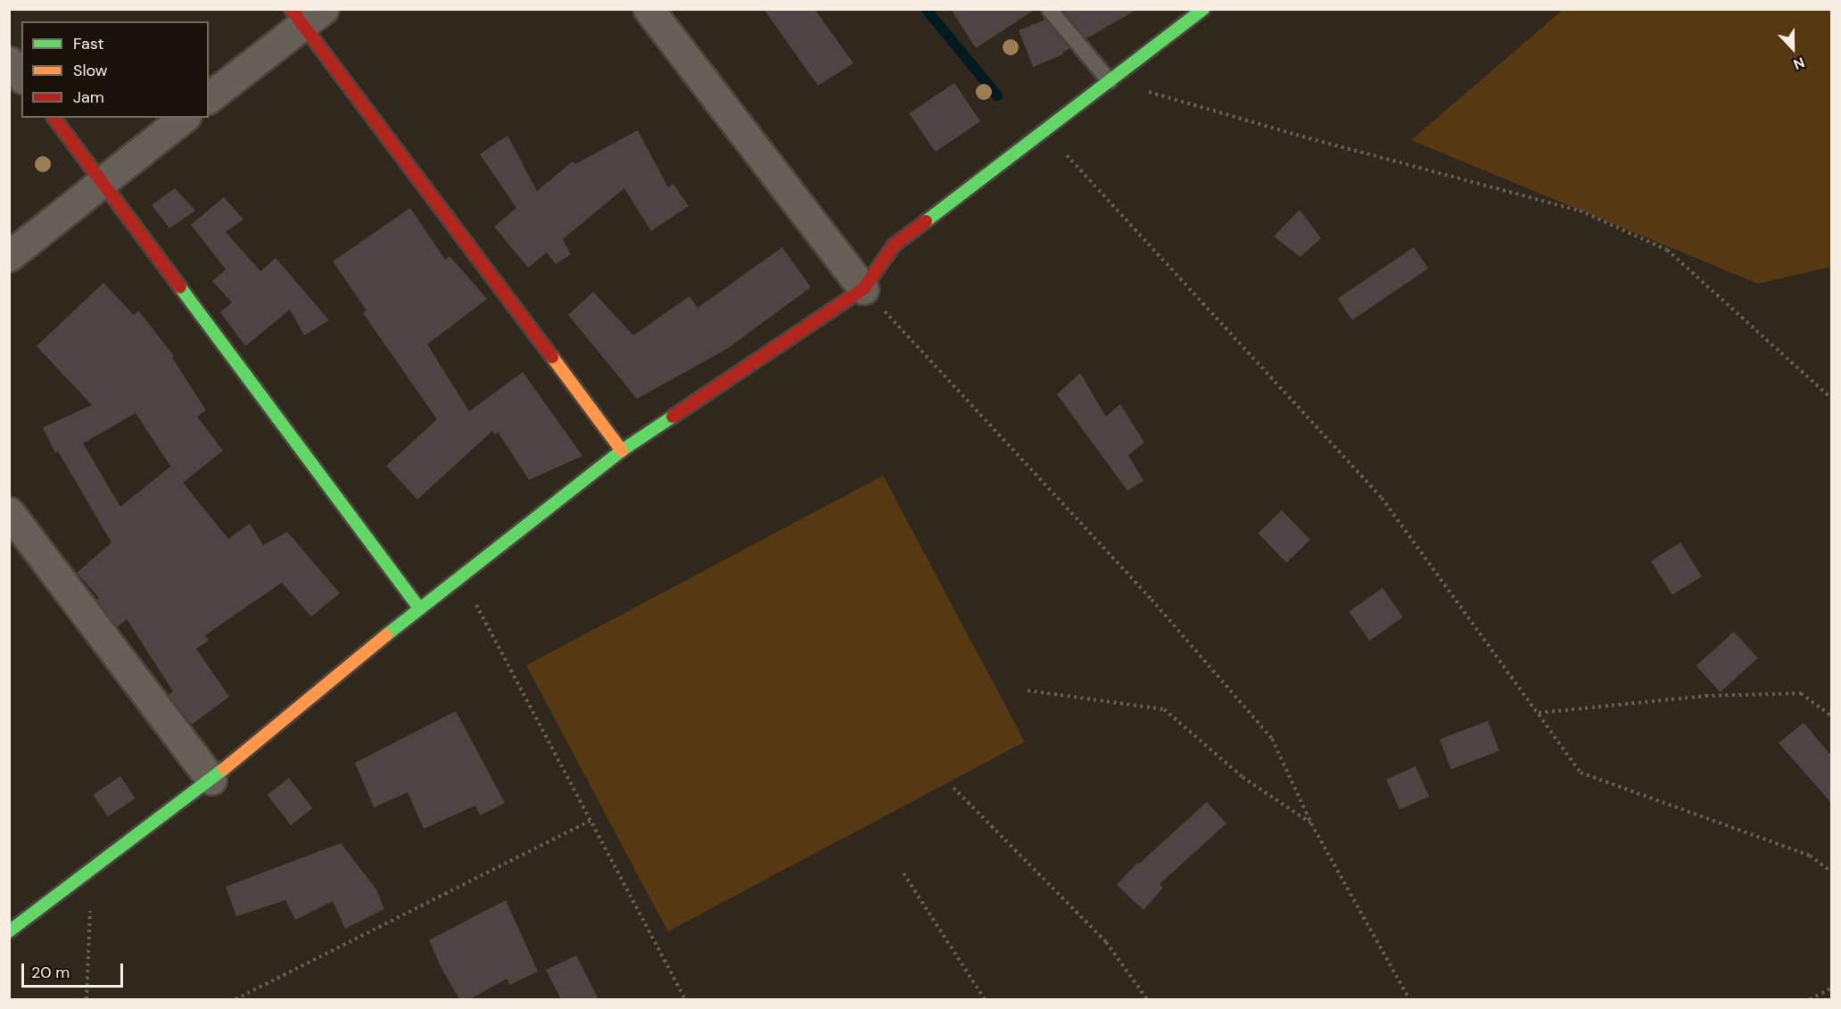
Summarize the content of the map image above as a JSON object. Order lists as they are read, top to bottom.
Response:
{
  "legend": ["Fast", "Slow", "Jam"],
  "scale_bar": "20 m",
  "north": "bottom"
}
